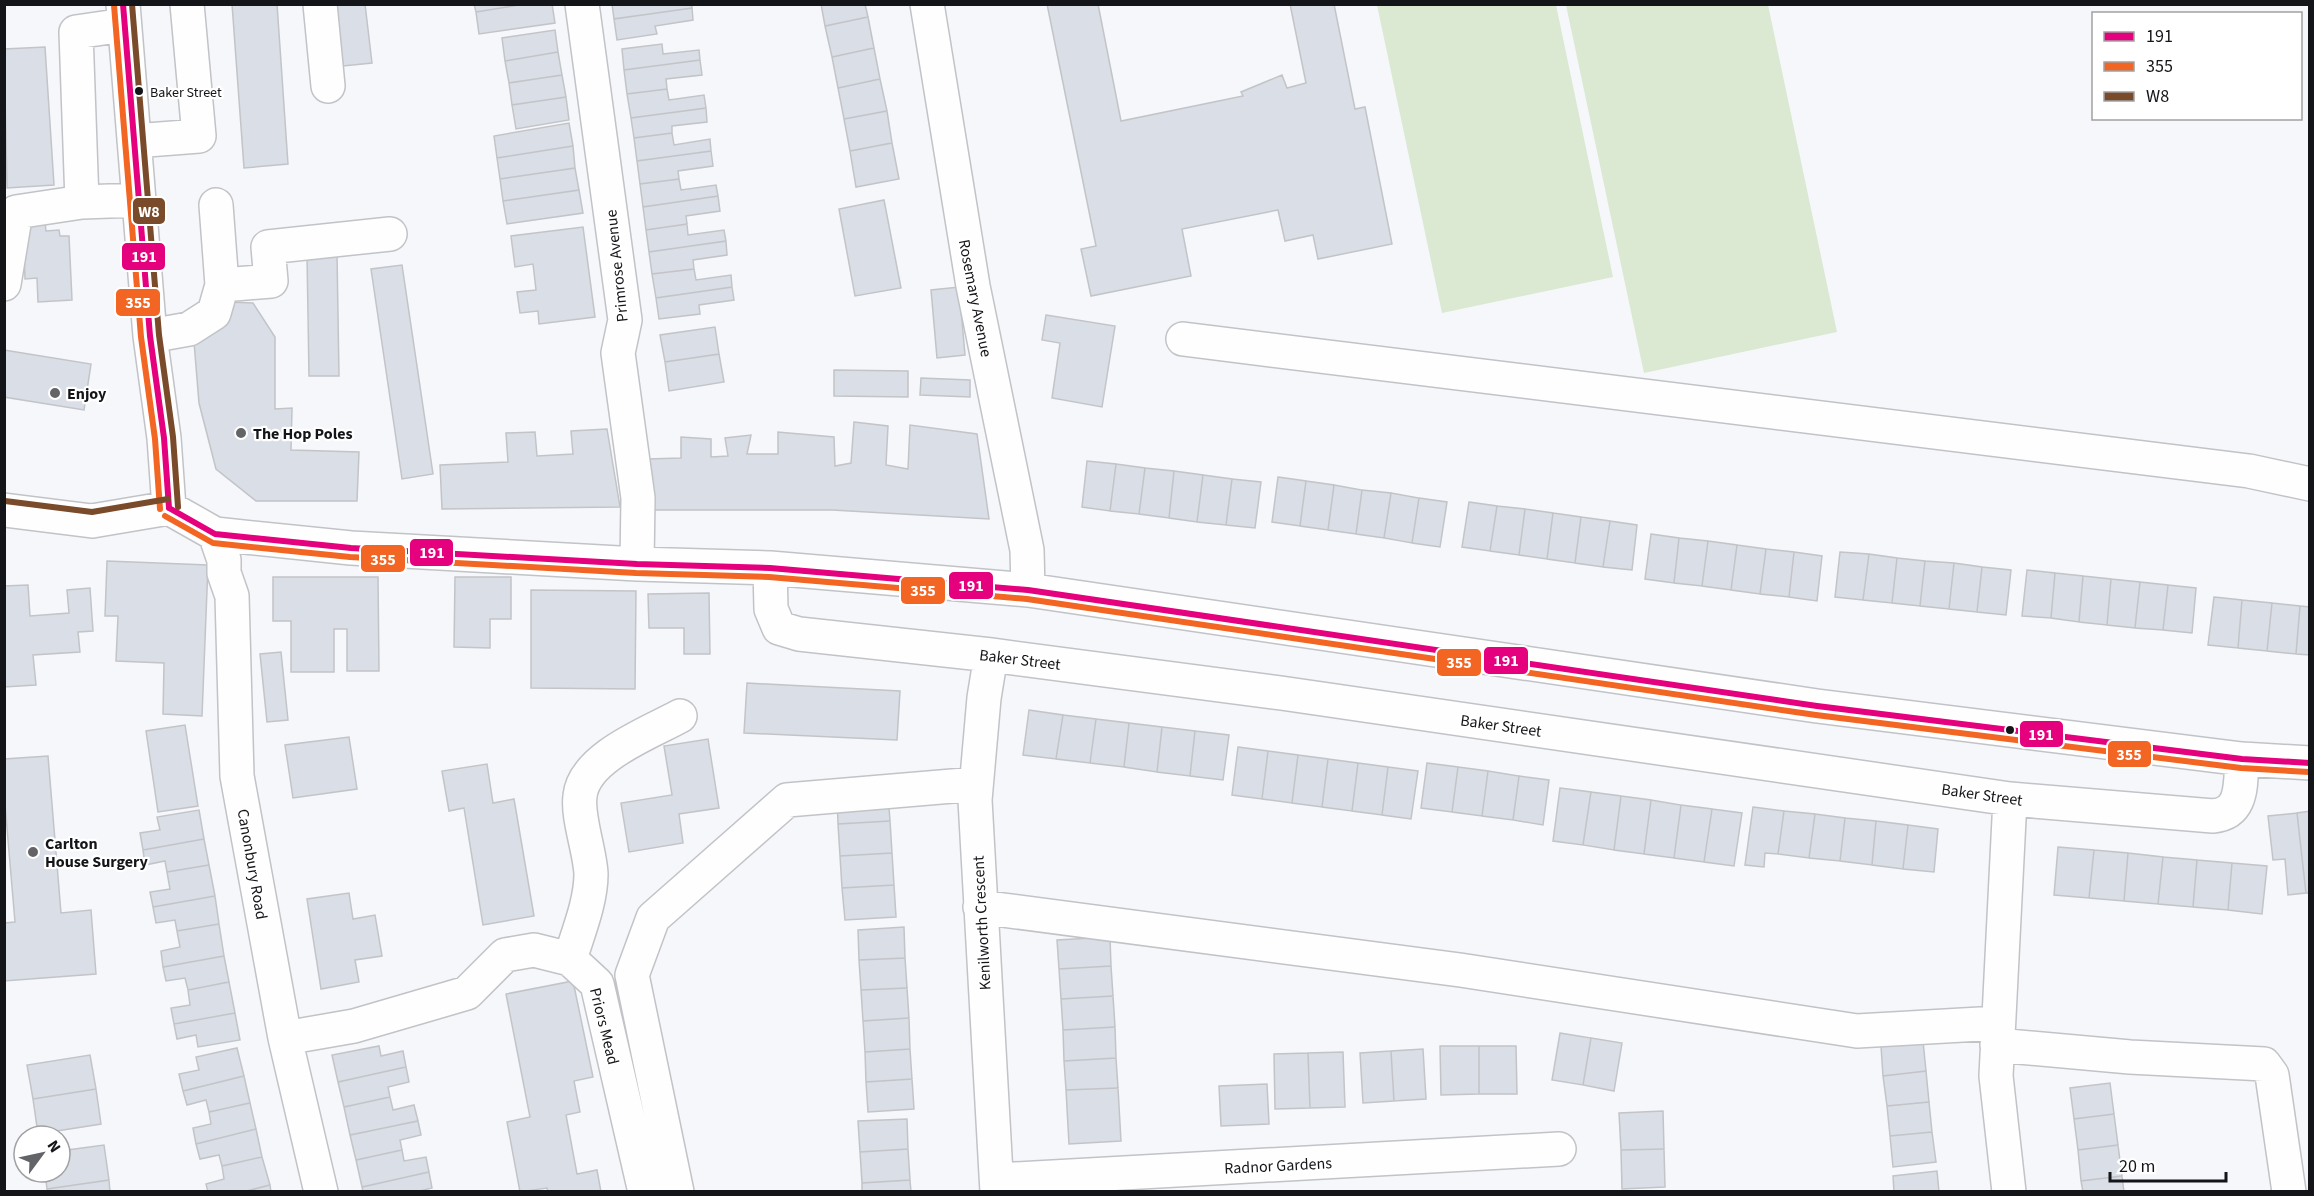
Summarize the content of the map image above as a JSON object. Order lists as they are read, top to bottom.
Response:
{
  "streets": {
    "street": [
      "Primrose Avenue",
      "Rosemary Avenue",
      "Baker Street",
      "Canonbury Road",
      "Kenilworth Crescent",
      "Priors Mead",
      "Radnor Gardens"
    ]
  },
  "crossings": [
    ["Baker Street", "Kenilworth Crescent"],
    ["Canonbury Road", "Priors Mead"],
    ["Kenilworth Crescent", "Radnor Gardens"]
  ],
  "places": [
    "Baker Street",
    "Enjoy",
    "The Hop Poles",
    "Carlton House Surgery"
  ],
  "lines": ["transit line 191", "transit line W8", "transit line 355"],
  "legend": ["191", "355", "W8"],
  "scale_bar": "20 m",
  "north": "top right"
}
